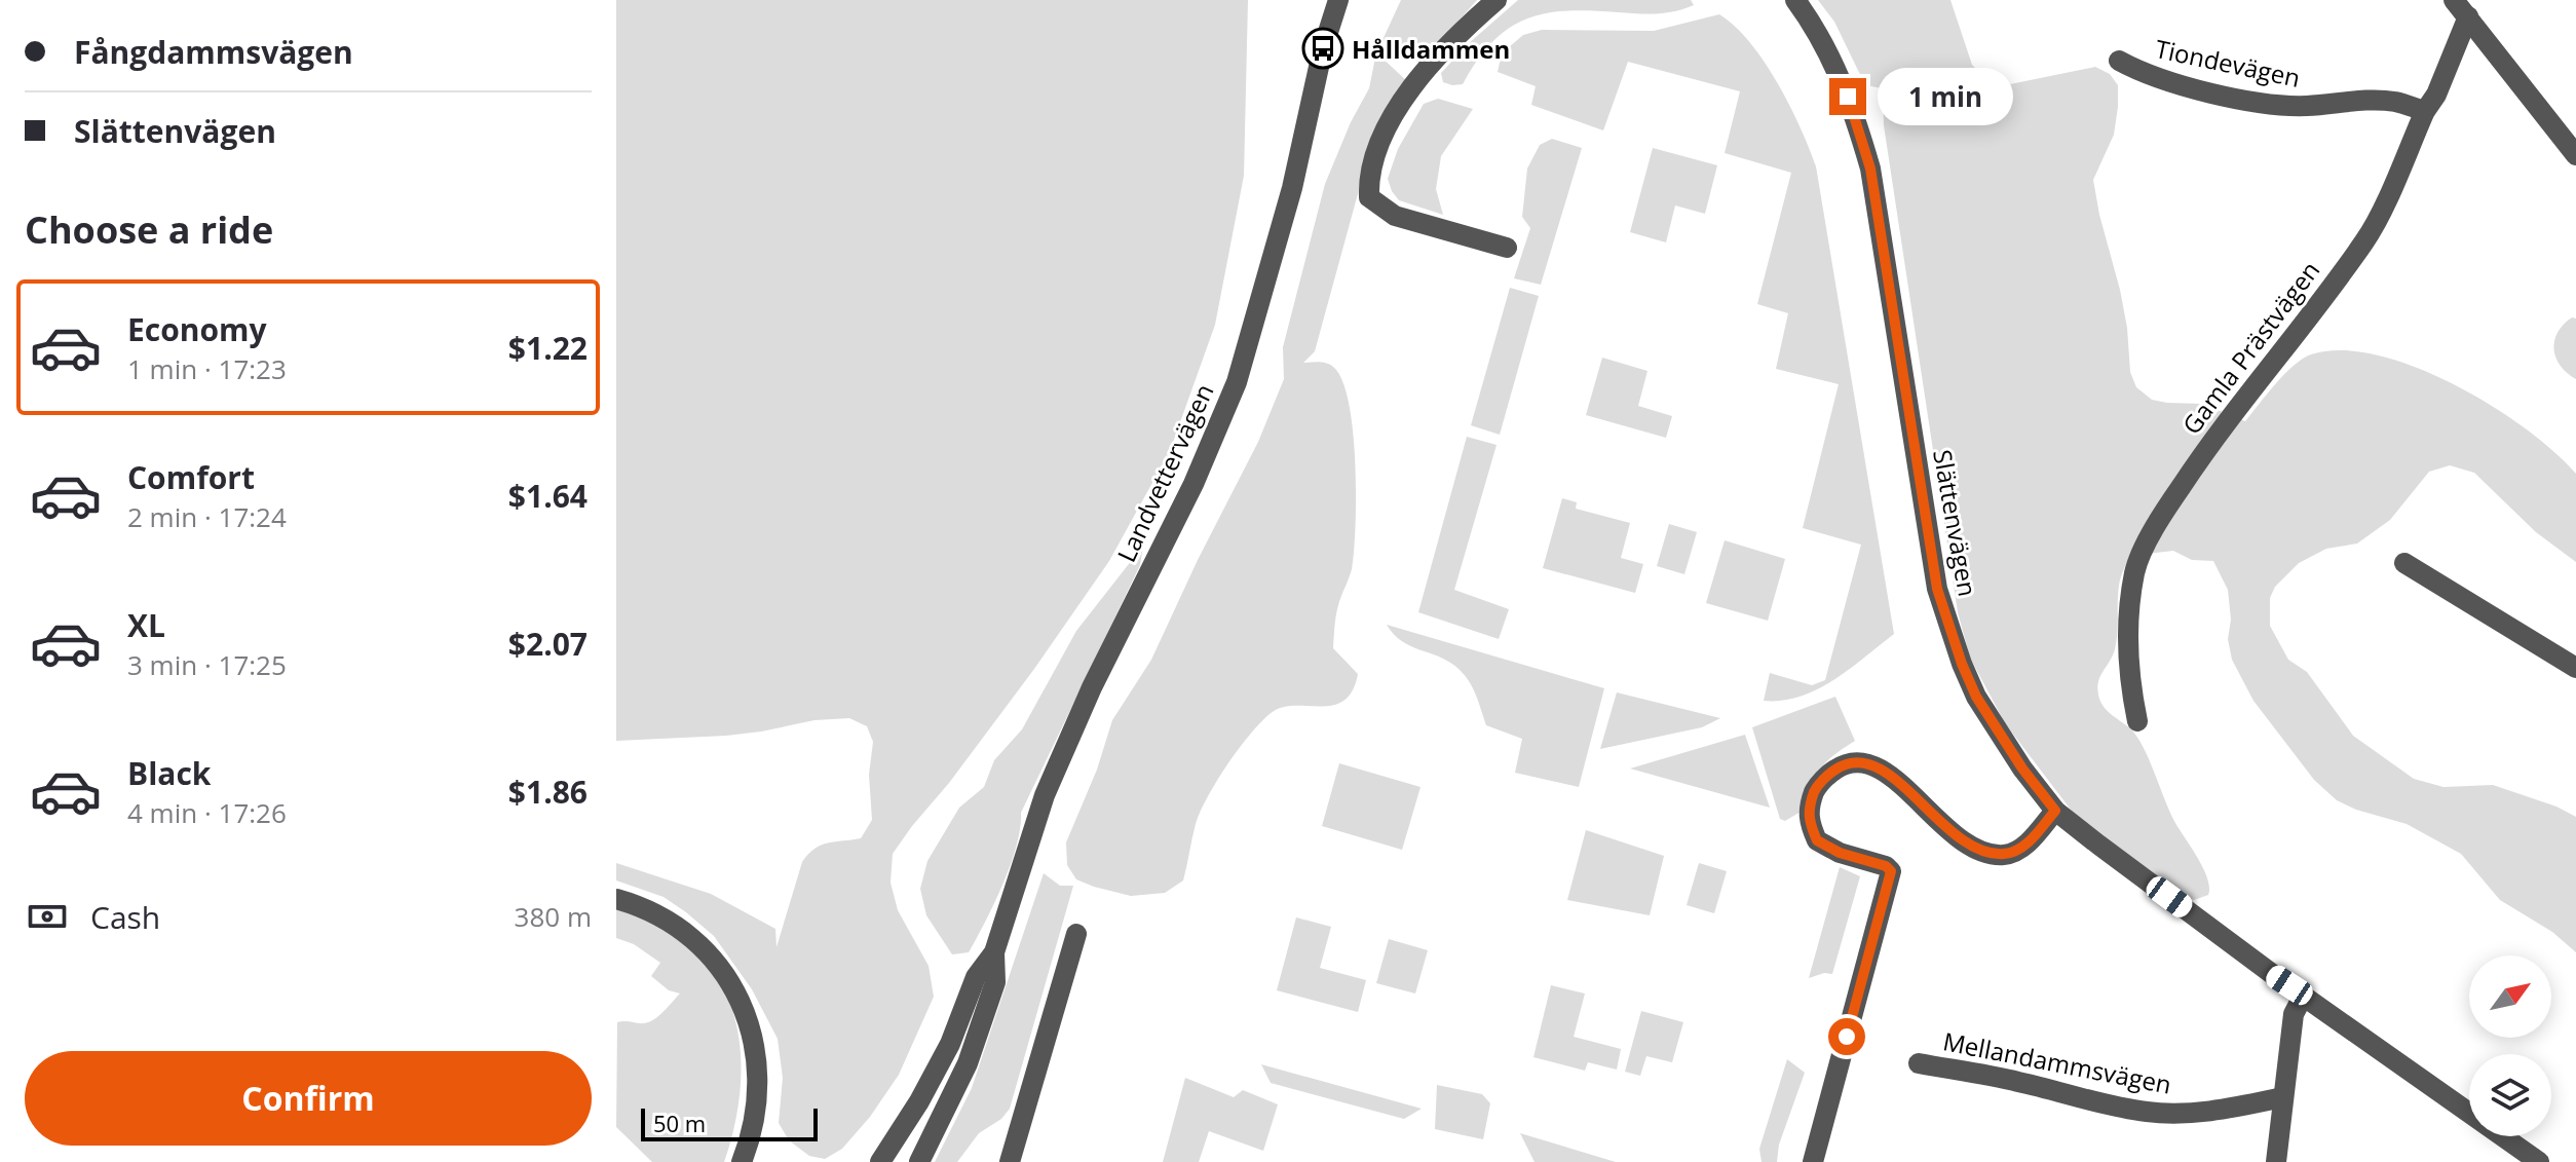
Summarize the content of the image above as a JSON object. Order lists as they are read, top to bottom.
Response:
{
  "streets": {
    "street": [
      "Tiondevägen",
      "Gamla Prästvägen",
      "Landvettervägen",
      "Slättenvägen",
      "Mellandammsvägen"
    ]
  },
  "crossings": [
    ["Tiondevägen", "Gamla Prästvägen"]
  ],
  "places": {
    "bus stop": ["Hålldammen"]
  },
  "scale_bar": "50 m",
  "north": "top right",
  "page": {
    "banner": ["Fångdammsvägen", "Slättenvägen"],
    "bubble": "1 min",
    "heading": "Choose a ride",
    "list": [
      {
        "name": "Economy",
        "note": "1 min · 17:23",
        "value": "$1.22"
      },
      {
        "name": "Comfort",
        "note": "2 min · 17:24",
        "value": "$1.64"
      },
      {
        "name": "XL",
        "note": "3 min · 17:25",
        "value": "$2.07"
      },
      {
        "name": "Black",
        "note": "4 min · 17:26",
        "value": "$1.86"
      }
    ],
    "pay": ["Cash", "380 m"],
    "buttons": "Confirm",
    "scale": "50 m"
  }
}
